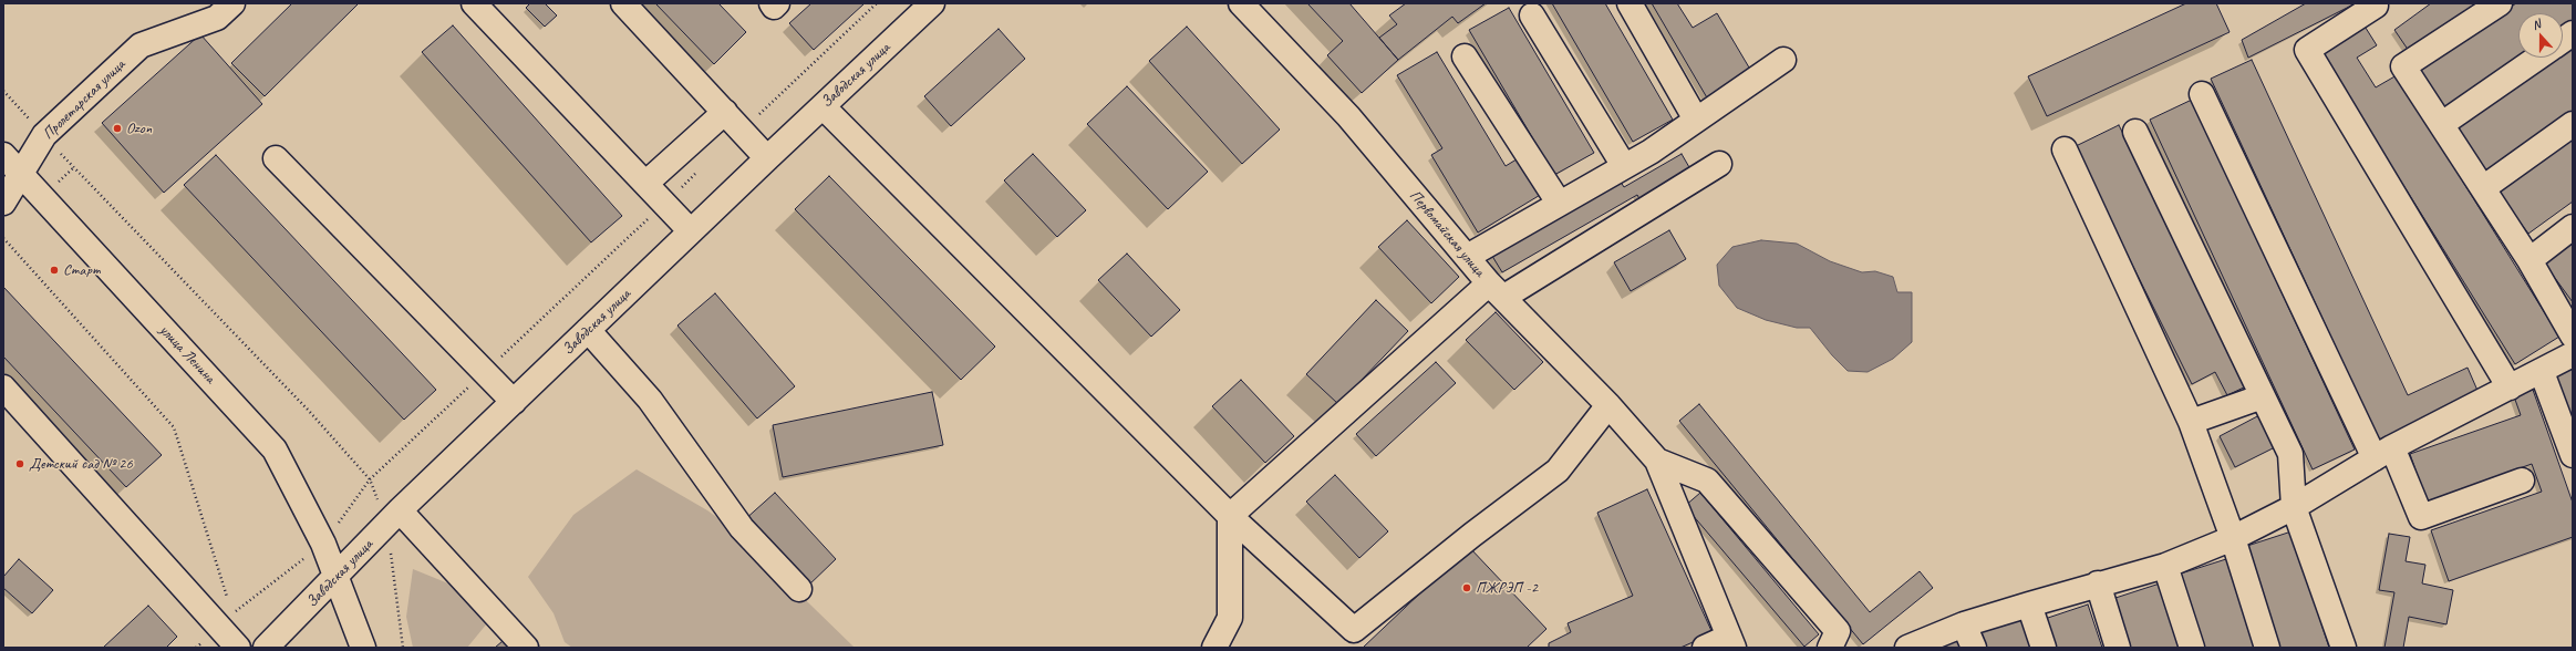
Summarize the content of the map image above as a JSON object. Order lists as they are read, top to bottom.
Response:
{
  "streets": {
    "street": [
      "Заводская улица",
      "Пролетарская улица",
      "Первомайская улица",
      "улица Ленина"
    ]
  },
  "crossings": [
    ["Заводская улица", "улица Ленина"],
    ["Пролетарская улица", "улица Ленина"]
  ],
  "places": [
    "Ozon",
    "Старт",
    "Детский сад № 26",
    "ПЖРЭП -2"
  ],
  "north": "top"
}
